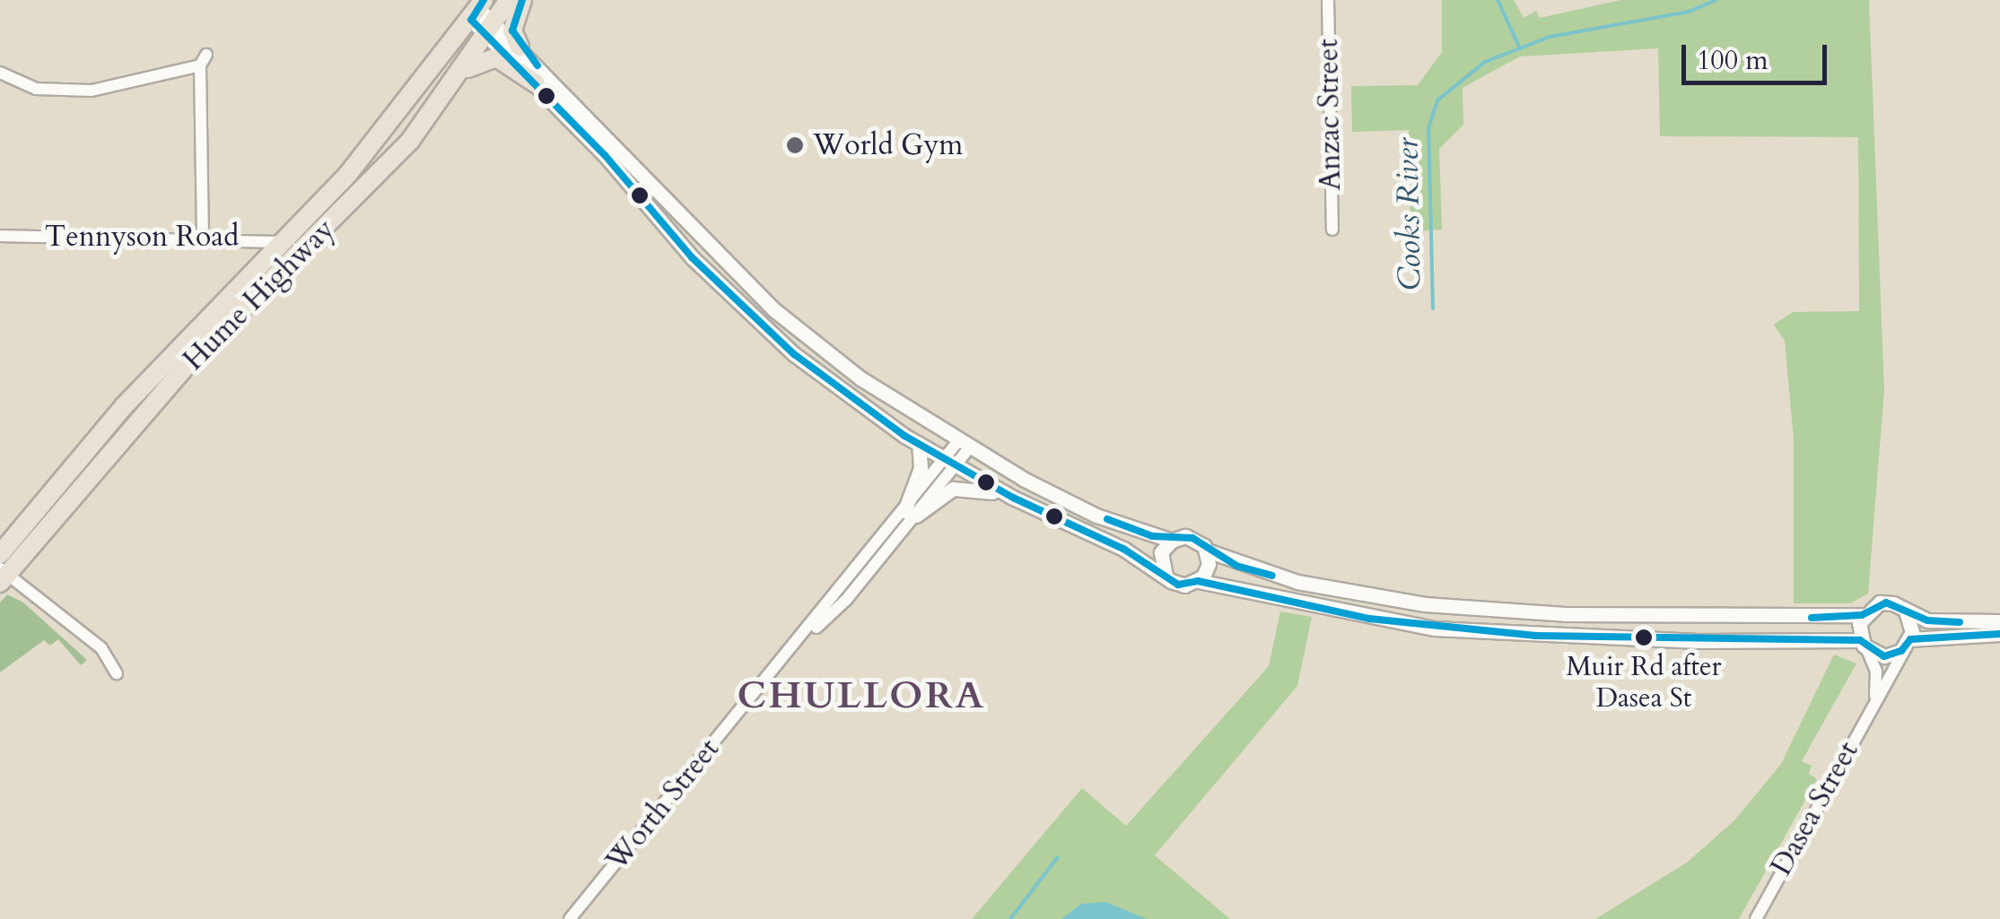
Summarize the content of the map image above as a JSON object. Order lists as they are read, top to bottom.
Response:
{
  "streets": {
    "highway": ["Hume Highway"],
    "street": [
      "Anzac Street",
      "Tennyson Road",
      "Worth Street",
      "Dasea Street"
    ]
  },
  "crossings": [
    ["Tennyson Road", "Hume Highway"]
  ],
  "districts": ["CHULLORA"],
  "water": ["Cooks River"],
  "places": ["World Gym", "Muir Rd after Dasea St"],
  "scale_bar": "100 m"
}
